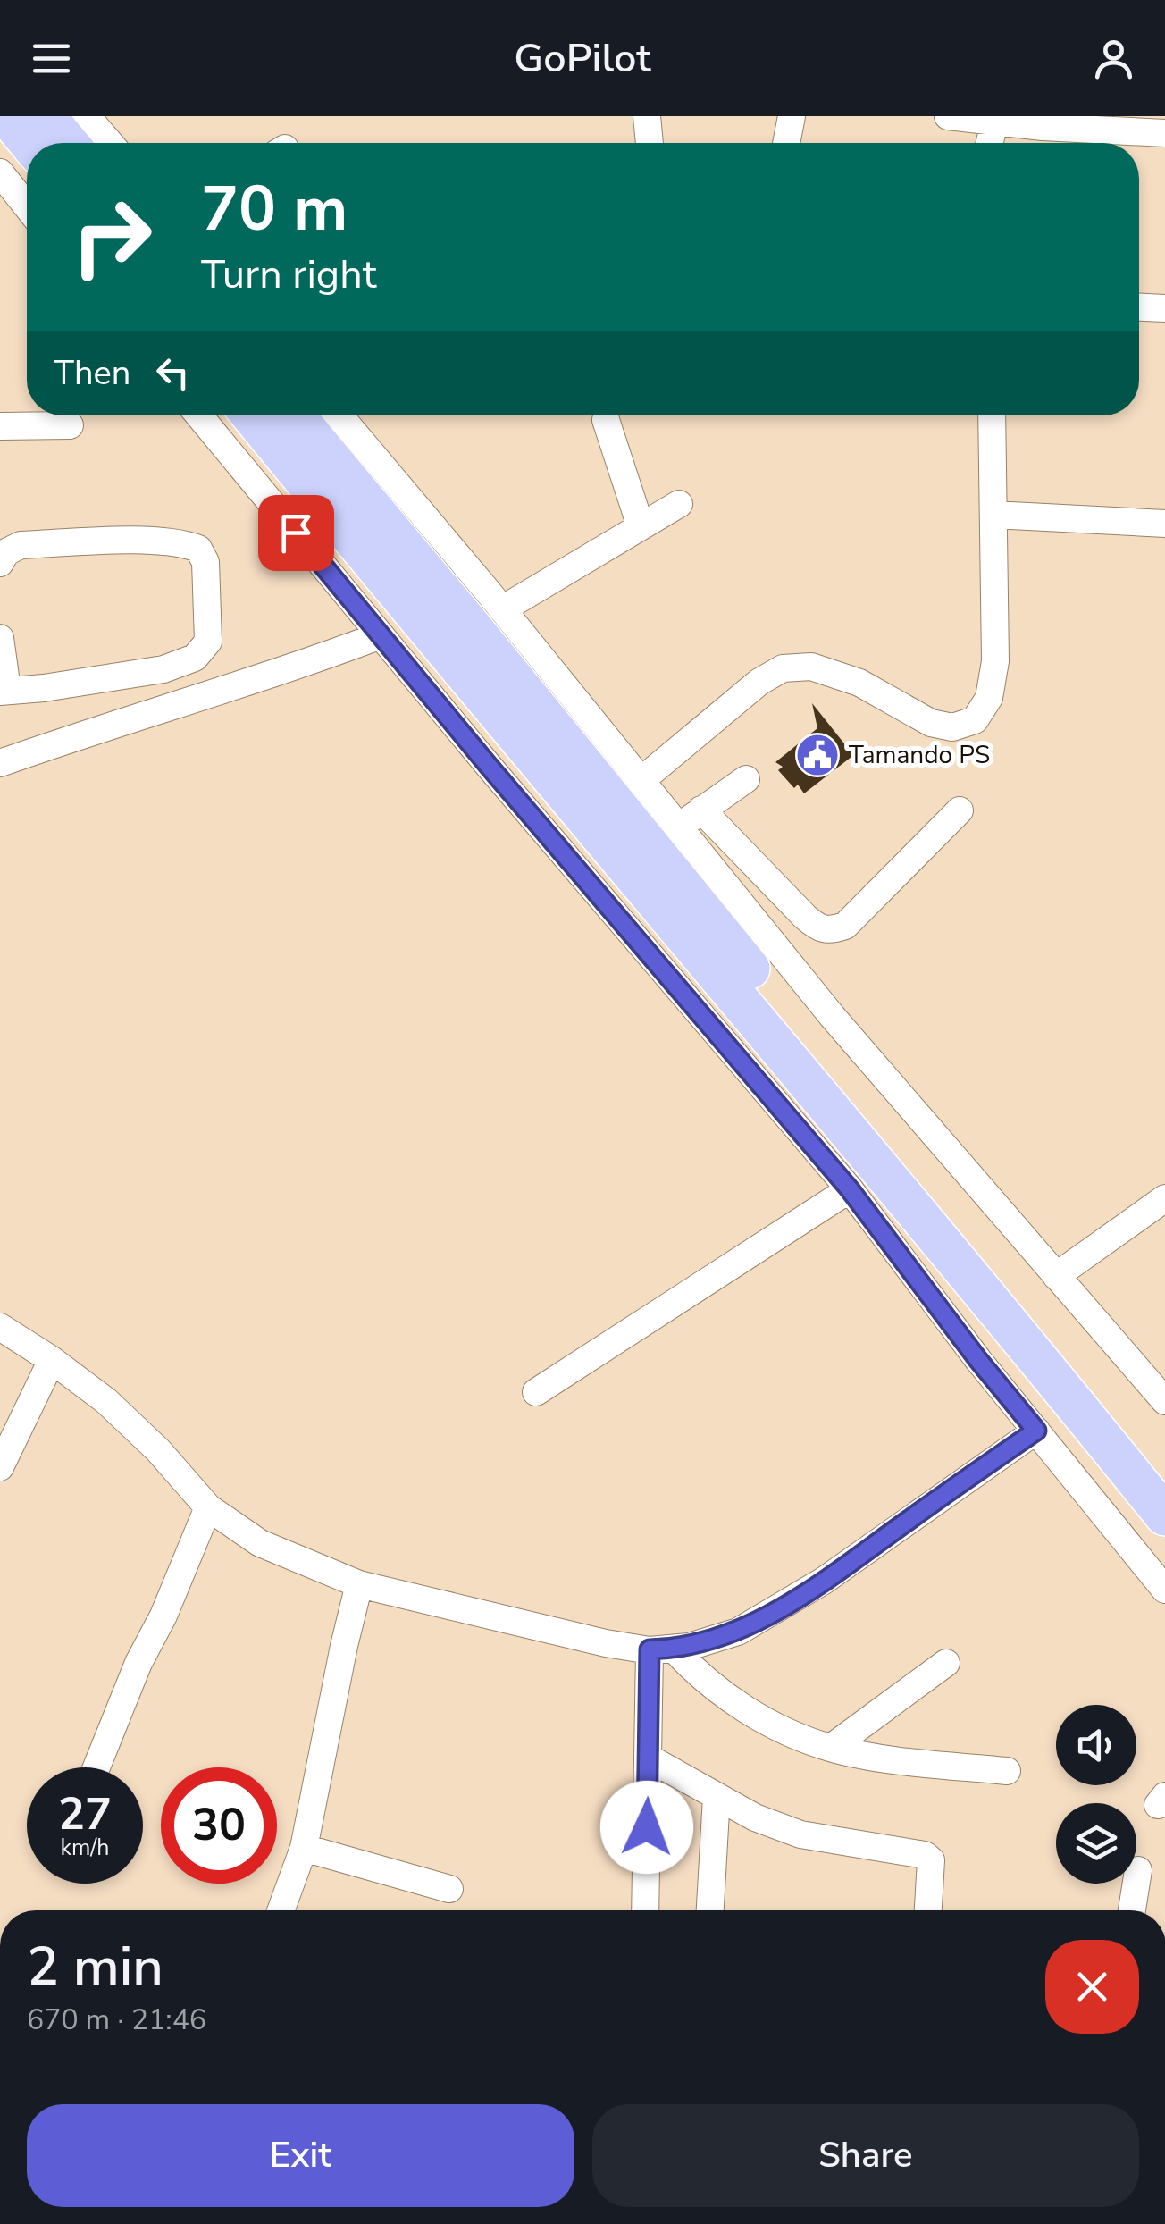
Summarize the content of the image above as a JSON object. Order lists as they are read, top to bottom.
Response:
{
  "places": {
    "public building": ["Tamando PS"]
  },
  "page": {
    "header": "GoPilot",
    "turn": ["70 m", "Turn right"],
    "then": "Then",
    "speed": "27 km/h",
    "limit": "30",
    "heading": ["2 min", "670 m · 21:46"],
    "buttons": ["Exit", "Share"]
  }
}
